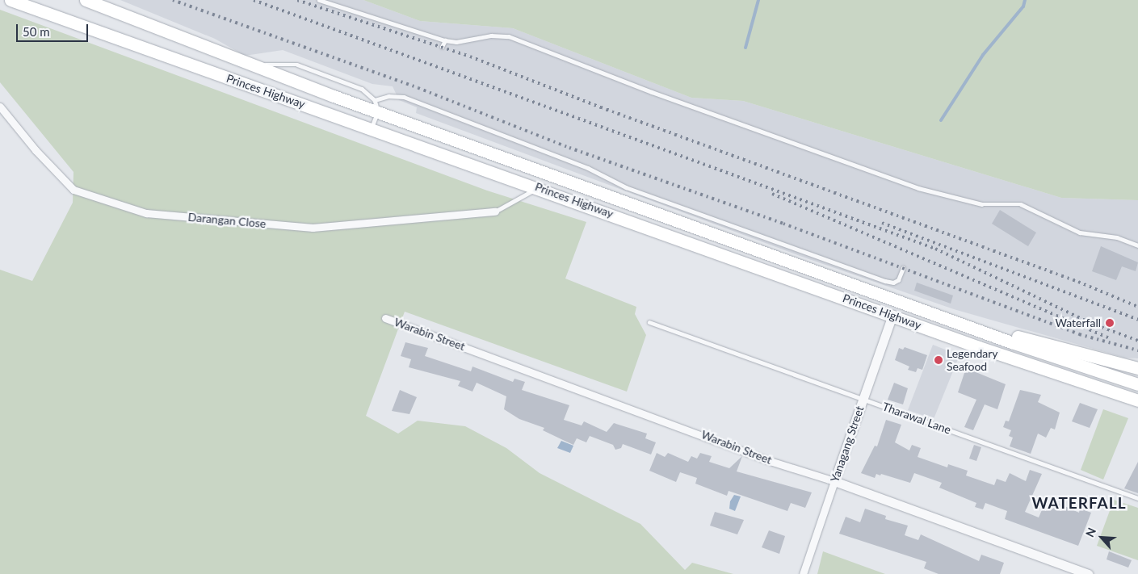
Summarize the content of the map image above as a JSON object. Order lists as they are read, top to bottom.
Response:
{
  "streets": {
    "highway": ["Princes Highway"],
    "street": ["Darangan Close", "Warabin Street", "Yanagang Street"],
    "lane": ["Tharawal Lane"]
  },
  "crossings": [
    ["Princes Highway", "Yanagang Street"],
    ["Warabin Street", "Yanagang Street"],
    ["Tharawal Lane", "Yanagang Street"]
  ],
  "districts": ["WATERFALL"],
  "places": ["Waterfall", "Legendary Seafood"],
  "scale_bar": "50 m",
  "north": "top left"
}
